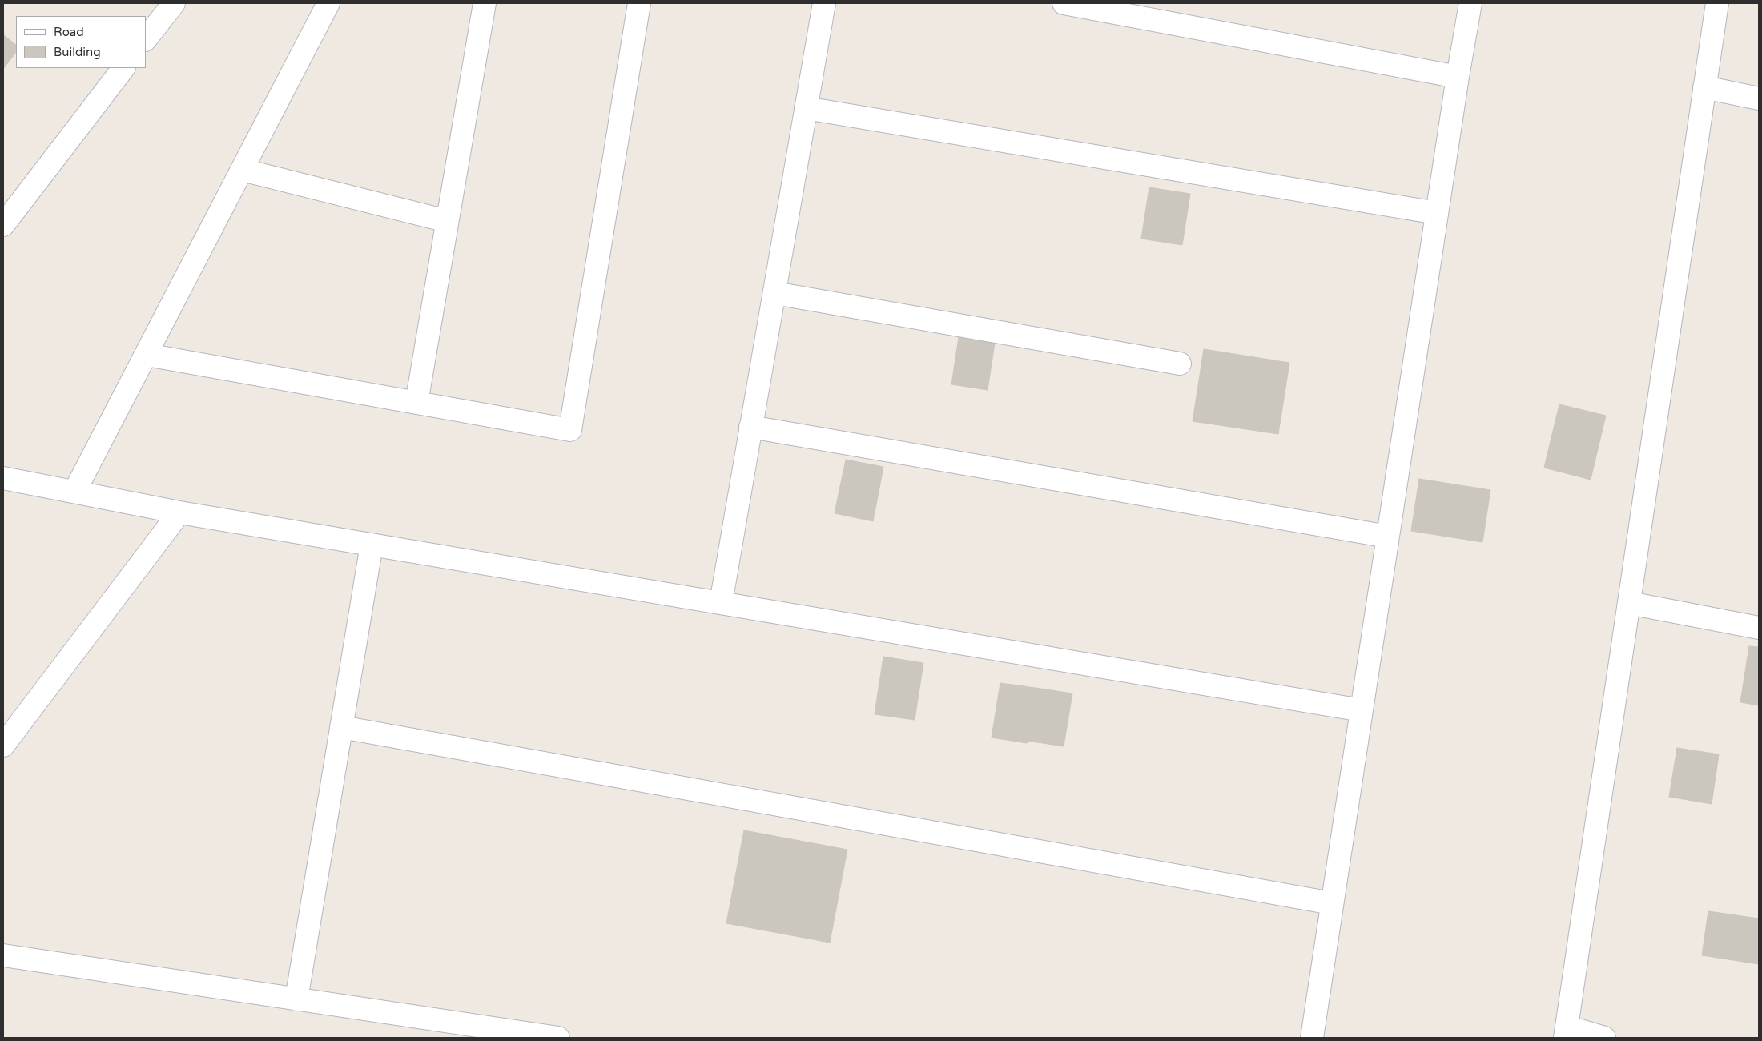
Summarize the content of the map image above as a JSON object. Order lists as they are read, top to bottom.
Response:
{
  "legend": ["Road", "Building"]
}
